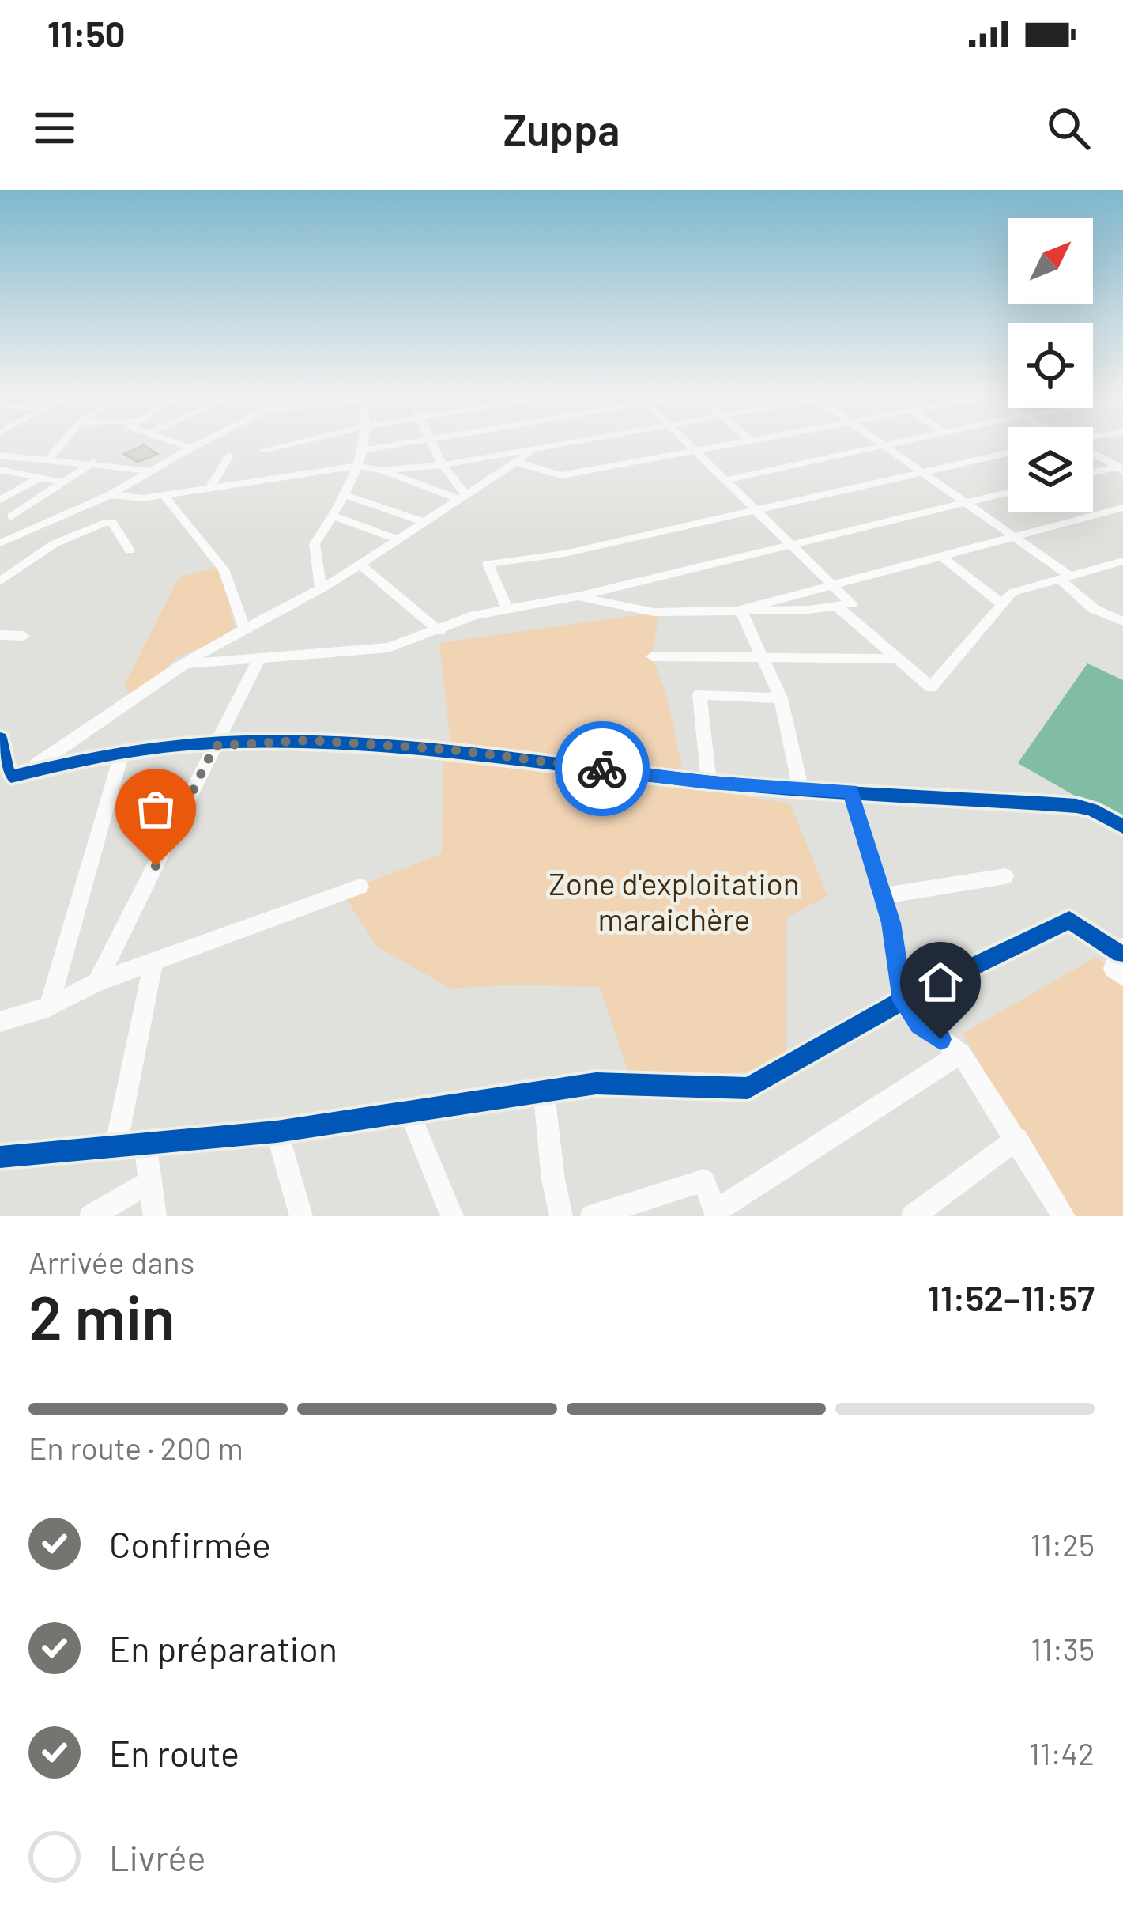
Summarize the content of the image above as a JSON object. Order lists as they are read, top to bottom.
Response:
{
  "parks": ["Zone d'exploitation maraichère"],
  "north": "top right",
  "page": {
    "status": "11:50",
    "header": "Zuppa",
    "heading": ["2 min", "Arrivée dans", "11:52–11:57"],
    "bar": "En route · 200 m",
    "list": [
      ["Confirmée", "11:25"],
      ["En préparation", "11:35"],
      ["En route", "11:42"],
      "Livrée"
    ]
  }
}
